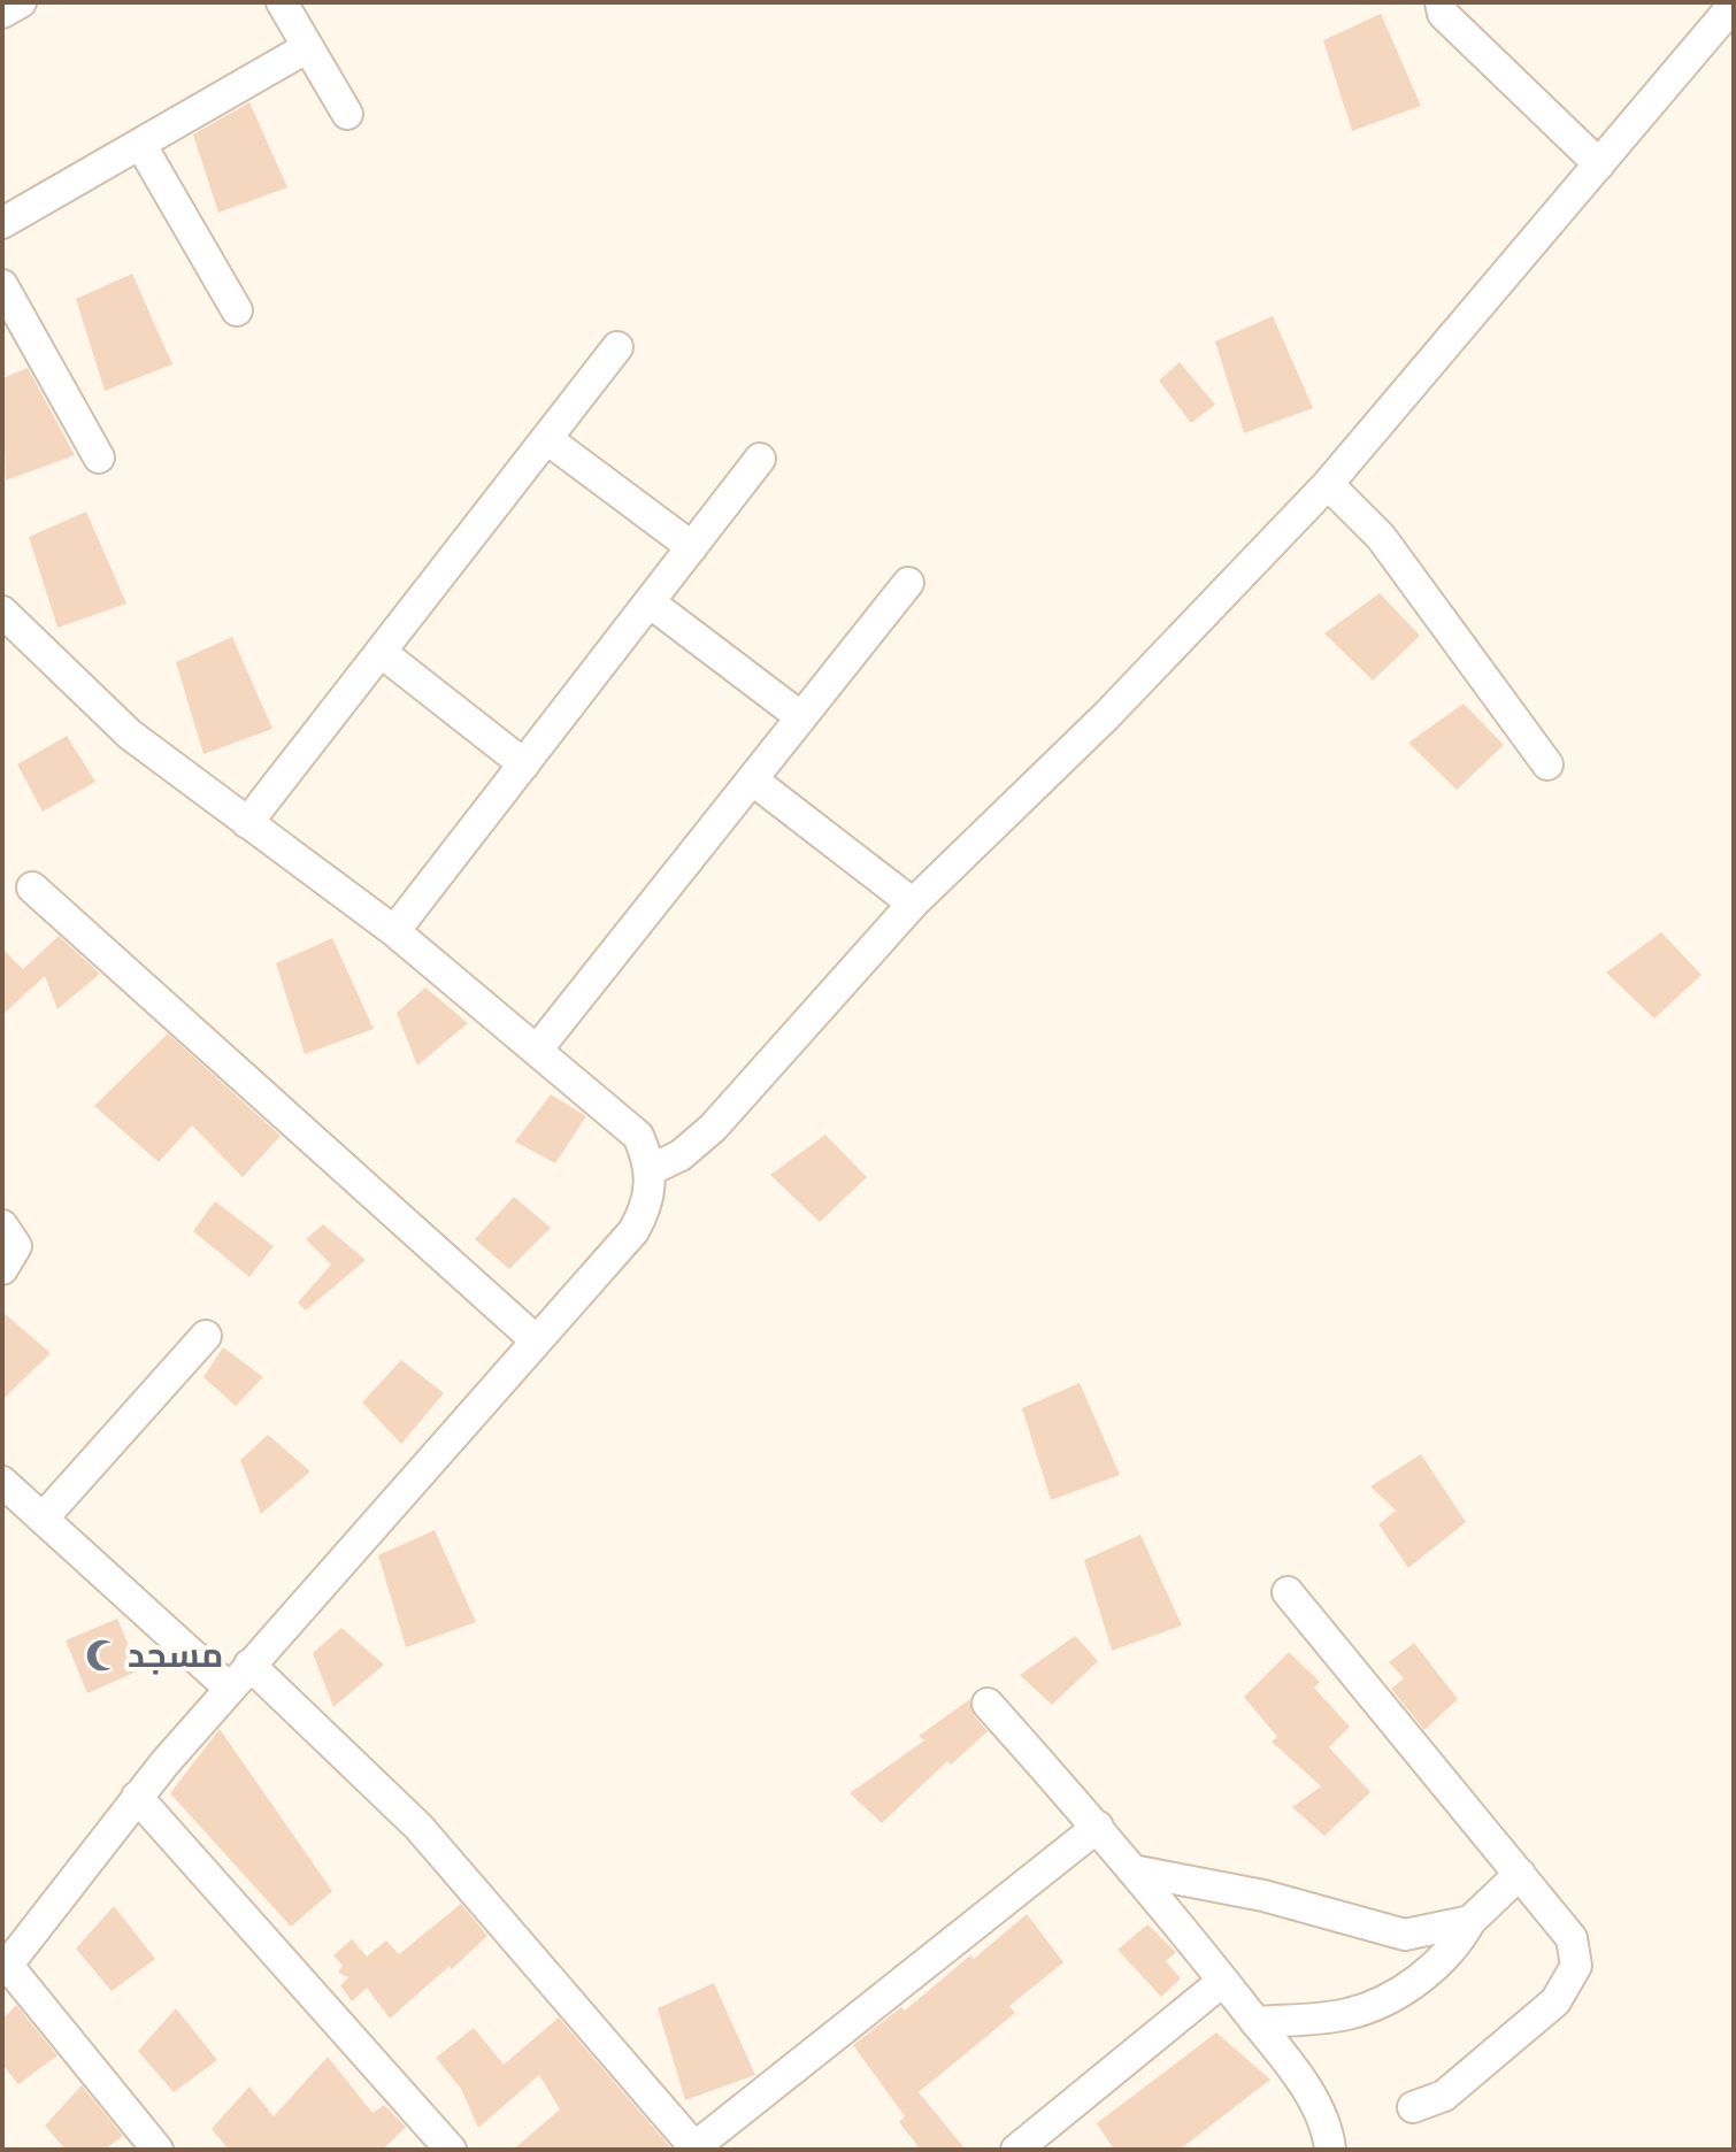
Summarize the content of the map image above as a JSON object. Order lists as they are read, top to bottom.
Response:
{
  "places": {
    "mosque": ["مسجد"]
  }
}
